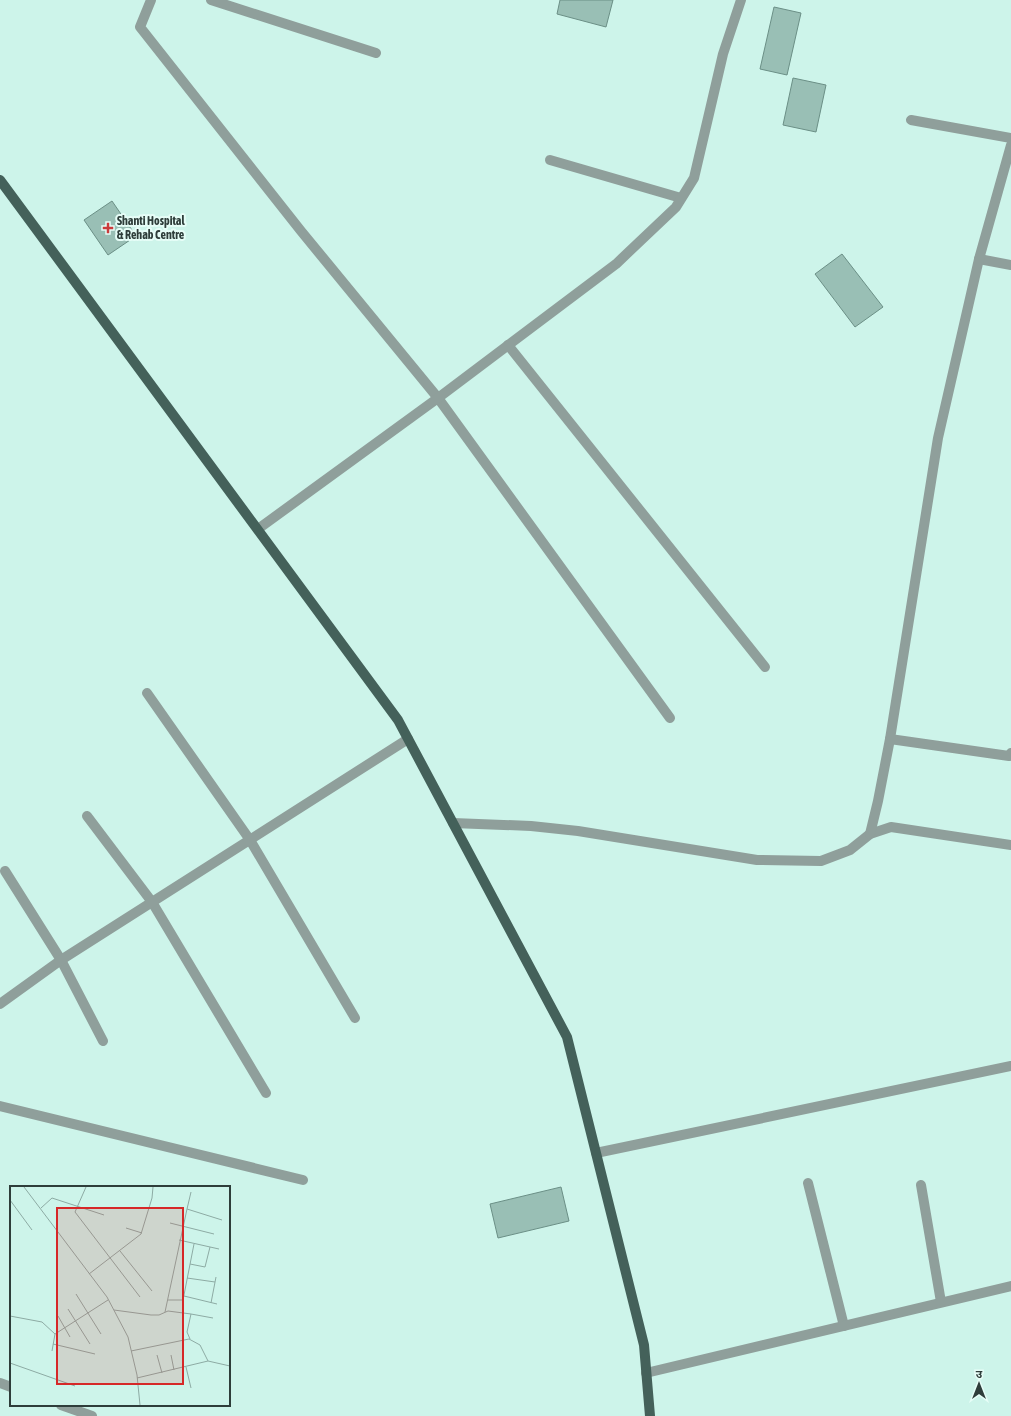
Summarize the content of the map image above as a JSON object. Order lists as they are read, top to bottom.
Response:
{
  "places": {
    "health": ["Shanti Hospital & Rehab Centre"]
  },
  "north": "top"
}
